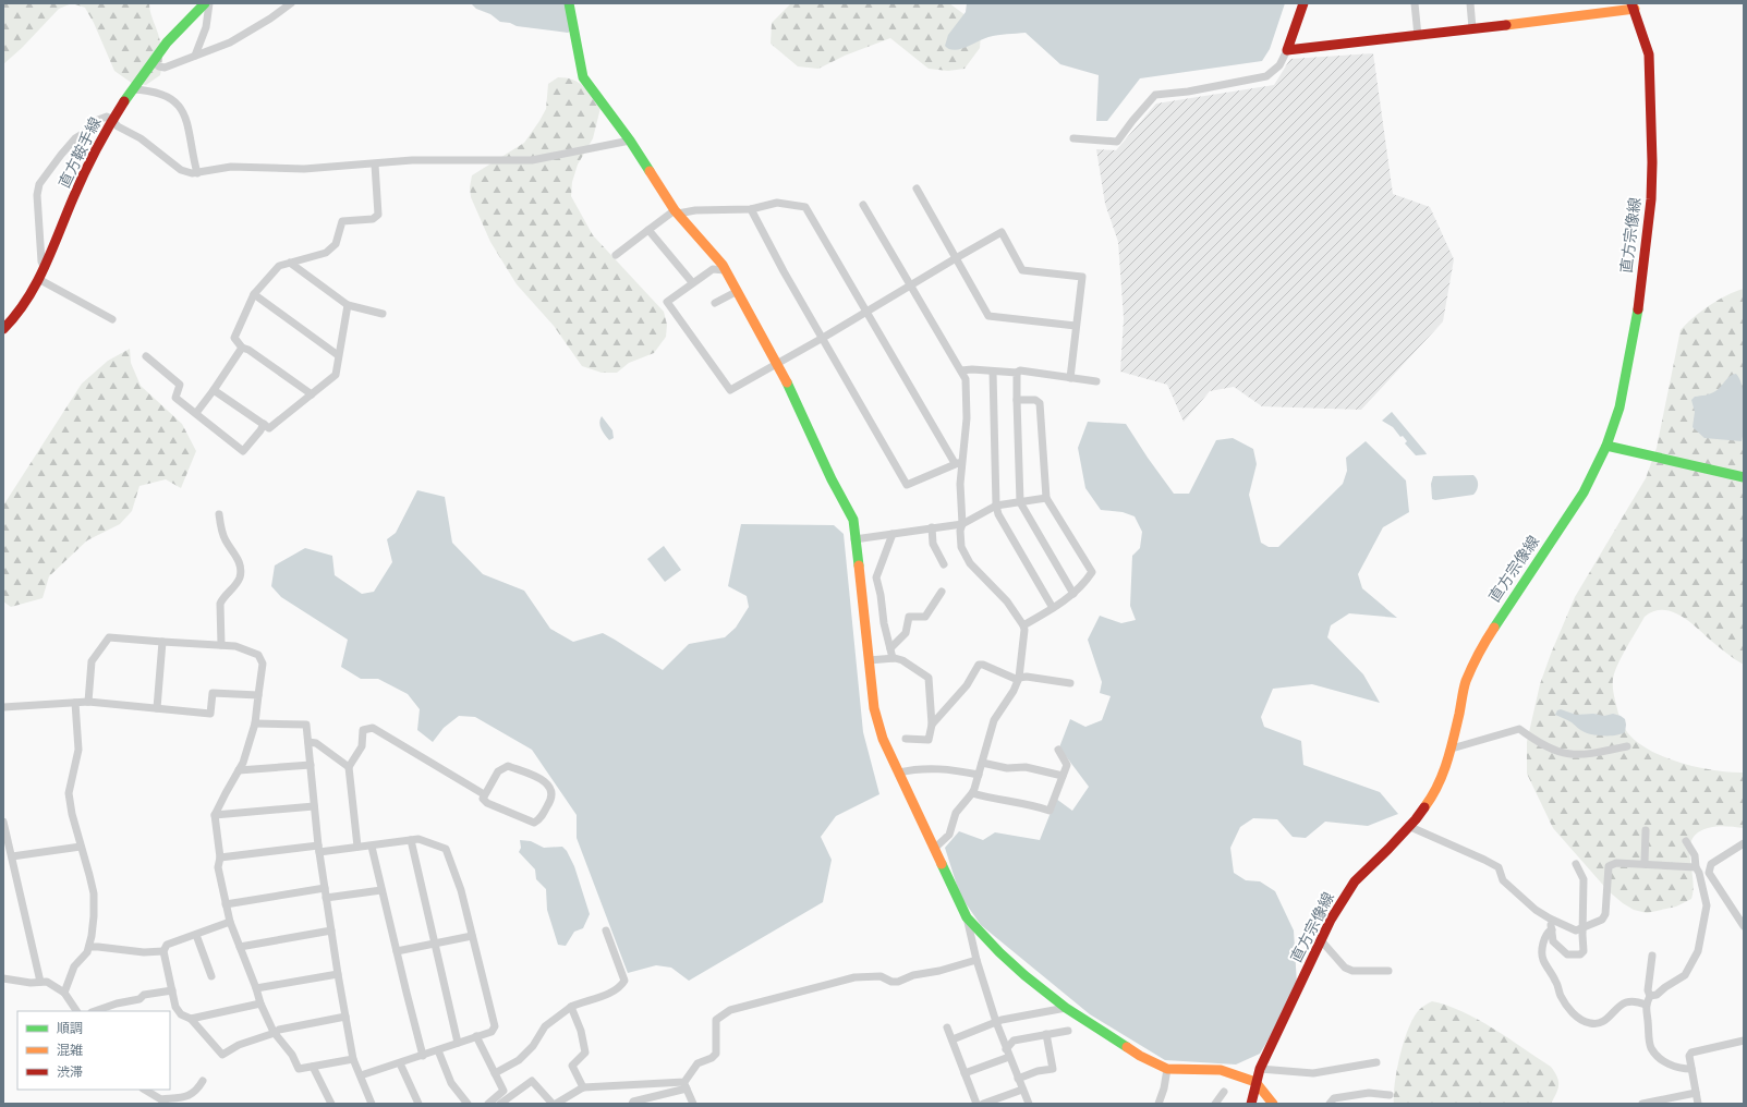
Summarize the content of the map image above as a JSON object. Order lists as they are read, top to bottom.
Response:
{
  "streets": {
    "street": ["直方鞍手線", "直方宗像線"]
  },
  "legend": ["順調", "混雑", "渋滞"]
}
